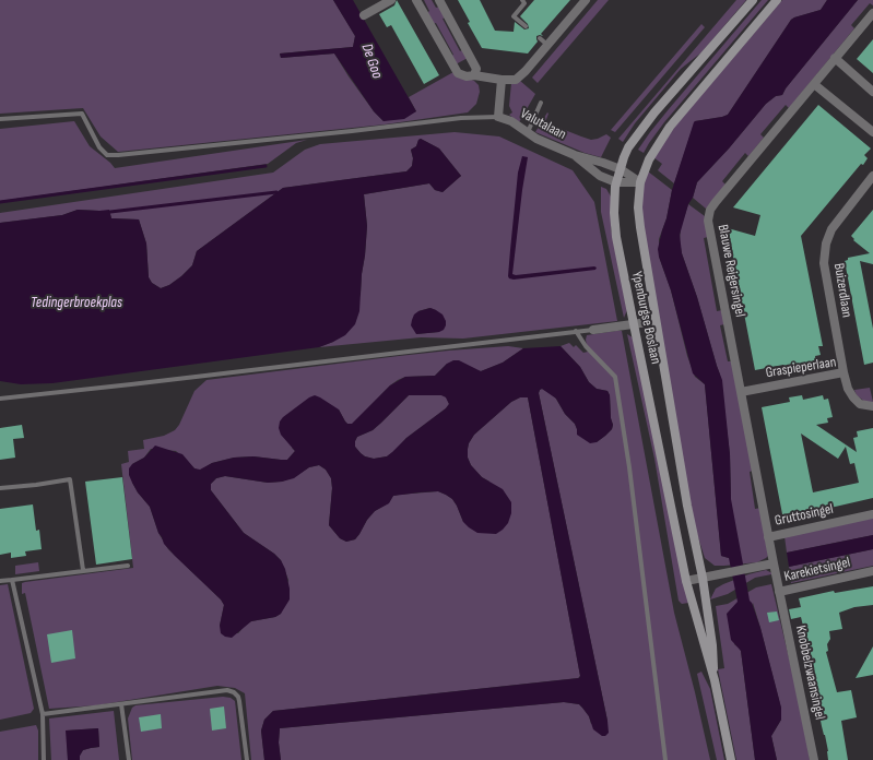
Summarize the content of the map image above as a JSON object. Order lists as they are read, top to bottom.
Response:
{
  "streets": {
    "main road": ["Ypenburgse Boslaan"],
    "street": [
      "Valutalaan",
      "Blauwe Reigersingel",
      "Buizerdlaan",
      "Graspieperlaan",
      "Gruttosingel",
      "Karekietsingel",
      "Knobbelzwaansingel"
    ]
  },
  "crossings": [
    ["Valutalaan", "Ypenburgse Boslaan"],
    ["Blauwe Reigersingel", "Graspieperlaan"],
    ["Blauwe Reigersingel", "Gruttosingel"],
    ["Buizerdlaan", "Graspieperlaan"],
    ["Ypenburgse Boslaan", "Karekietsingel"],
    ["Gruttosingel", "Karekietsingel"],
    ["Karekietsingel", "Knobbelzwaansingel"]
  ],
  "water": ["De Goo", "Tedingerbroekplas"]
}
